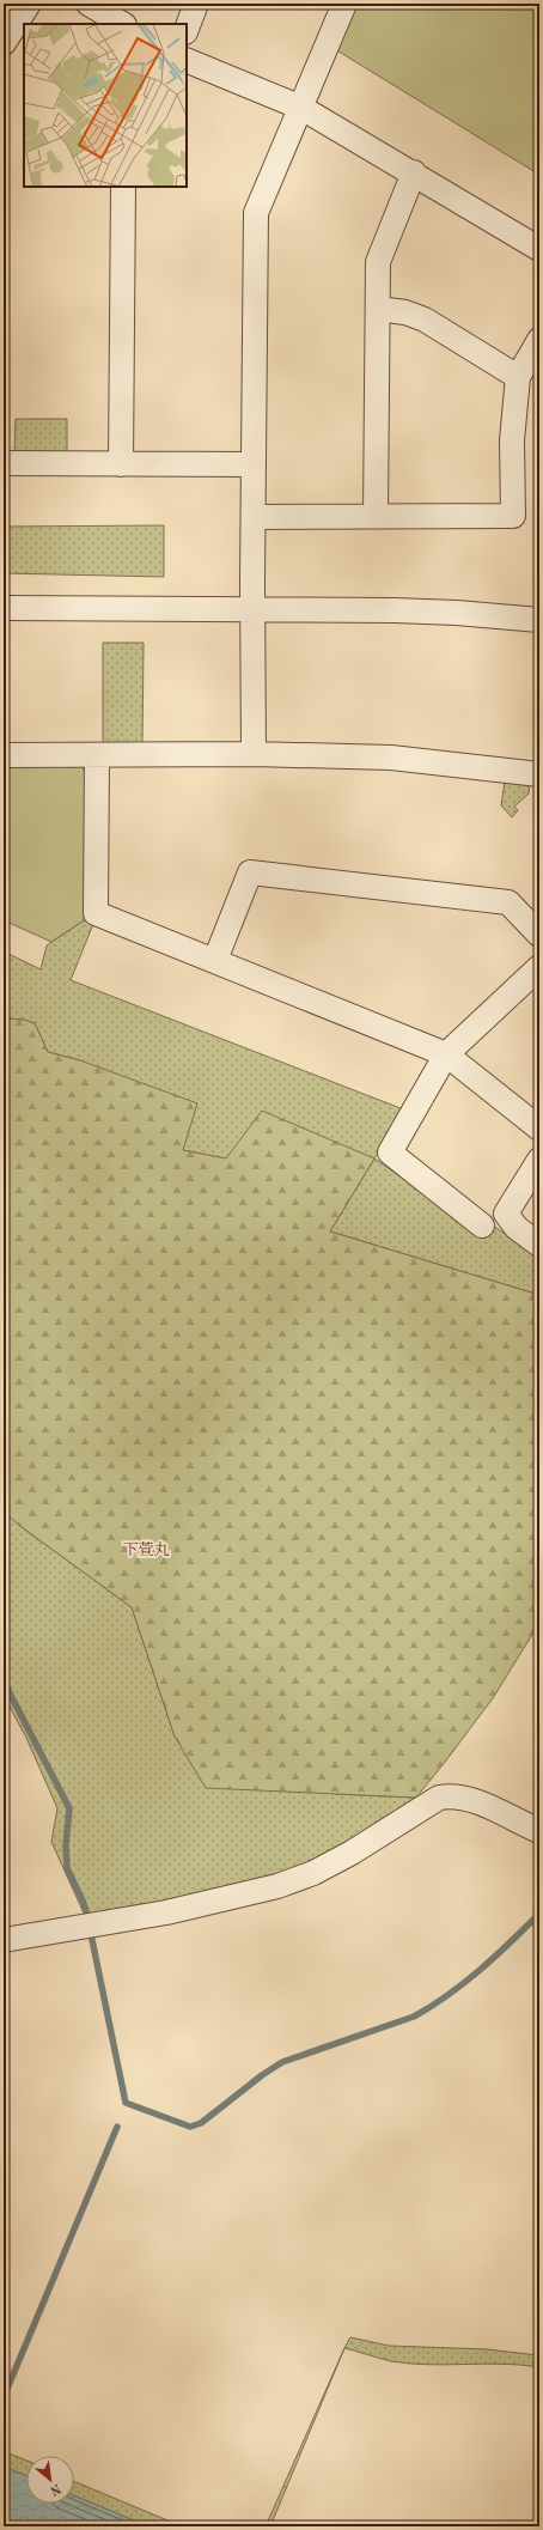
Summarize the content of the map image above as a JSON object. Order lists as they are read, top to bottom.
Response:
{
  "districts": ["下萱丸"],
  "north": "bottom right"
}
